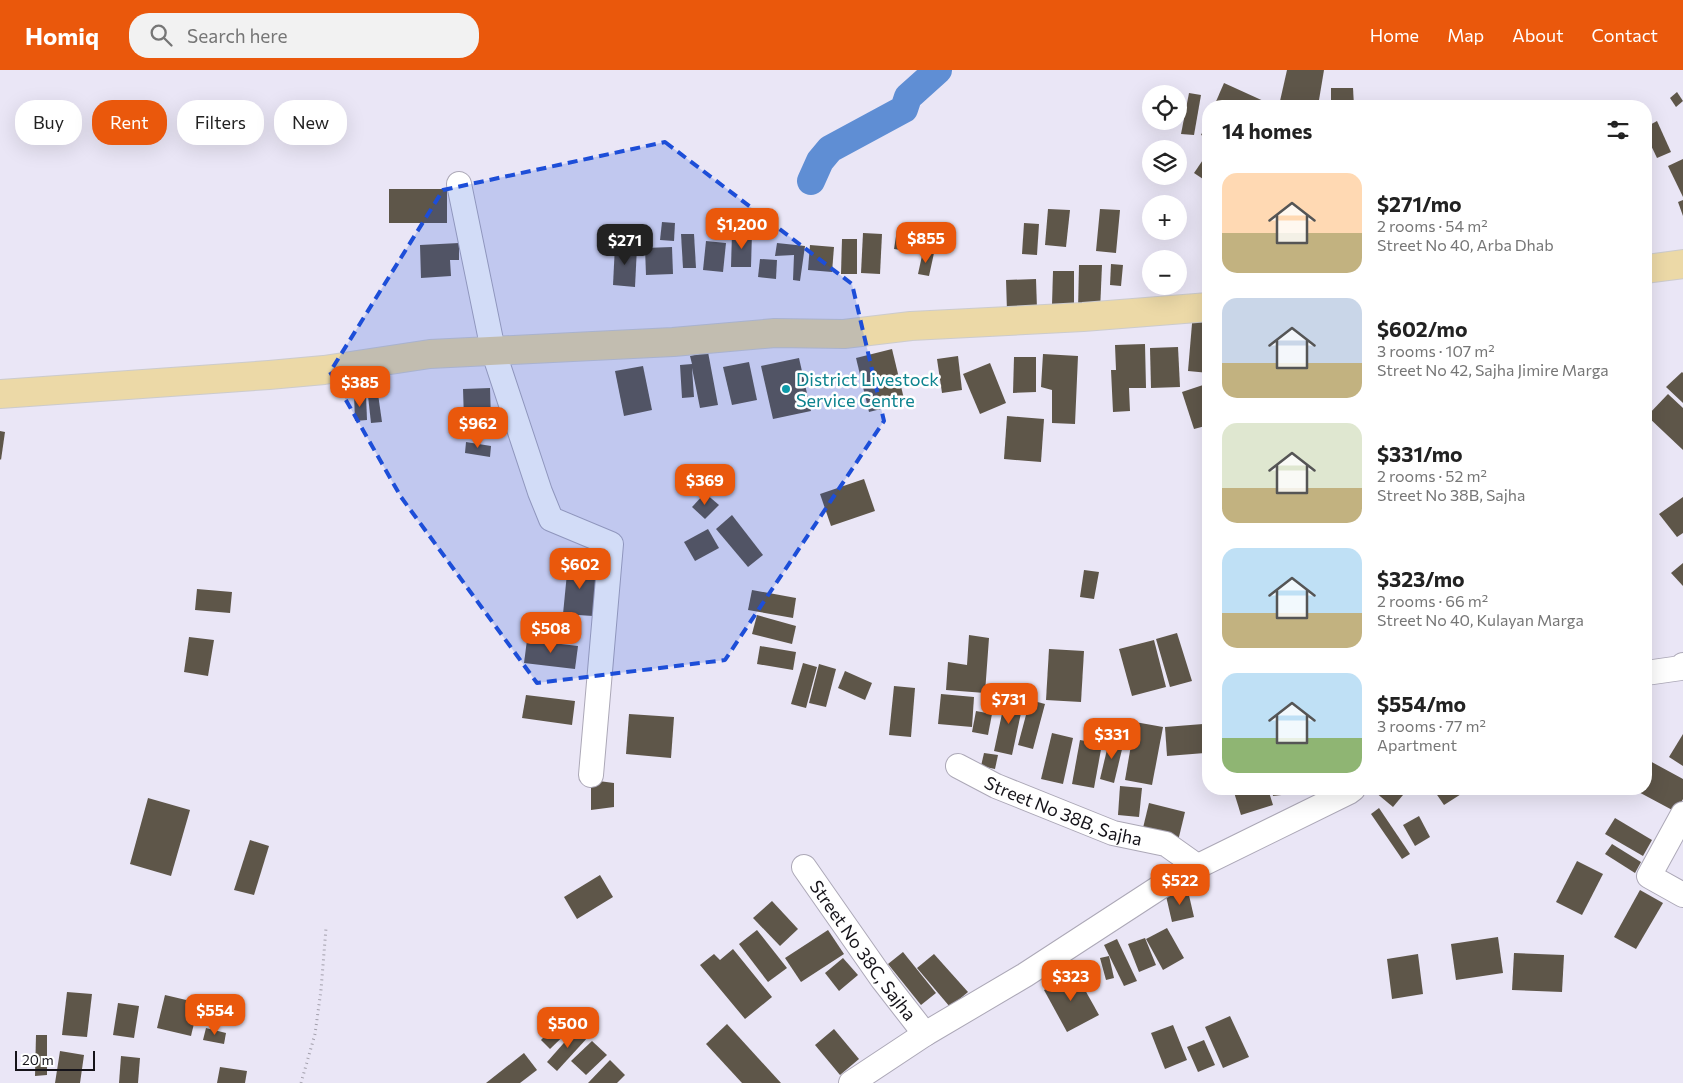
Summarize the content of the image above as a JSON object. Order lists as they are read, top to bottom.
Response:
{
  "streets": {
    "street": ["Street No 38B, Sajha", "Street No 38C, Sajha"]
  },
  "places": ["District Livestock Service Centre"],
  "scale_bar": "20 m",
  "page": {
    "header": "Homiq",
    "search": "Search here",
    "nav": [
      "Home",
      "Map",
      "About",
      "Contact"
    ],
    "map_buttons": ["+", "−"],
    "chip": [
      "Buy",
      "Rent",
      "Filters",
      "New"
    ],
    "heading": "14 homes",
    "list": [
      {
        "name": "$271/mo",
        "note": "2 rooms · 54 m² · Street No 40, Arba Dhab"
      },
      {
        "name": "$602/mo",
        "note": "3 rooms · 107 m² · Street No 42, Sajha Jimire Marga"
      },
      {
        "name": "$331/mo",
        "note": "2 rooms · 52 m² · Street No 38B, Sajha"
      },
      {
        "name": "$323/mo",
        "note": "2 rooms · 66 m² · Street No 40, Kulayan Marga"
      },
      {
        "name": "$554/mo",
        "note": "3 rooms · 77 m² · Apartment"
      }
    ],
    "price": [
      "$1,200",
      "$855",
      "$271",
      "$385",
      "$962",
      "$369",
      "$602",
      "$508",
      "$731",
      "$331",
      "$522",
      "$323",
      "$554",
      "$500"
    ],
    "scale": "20 m"
  }
}
